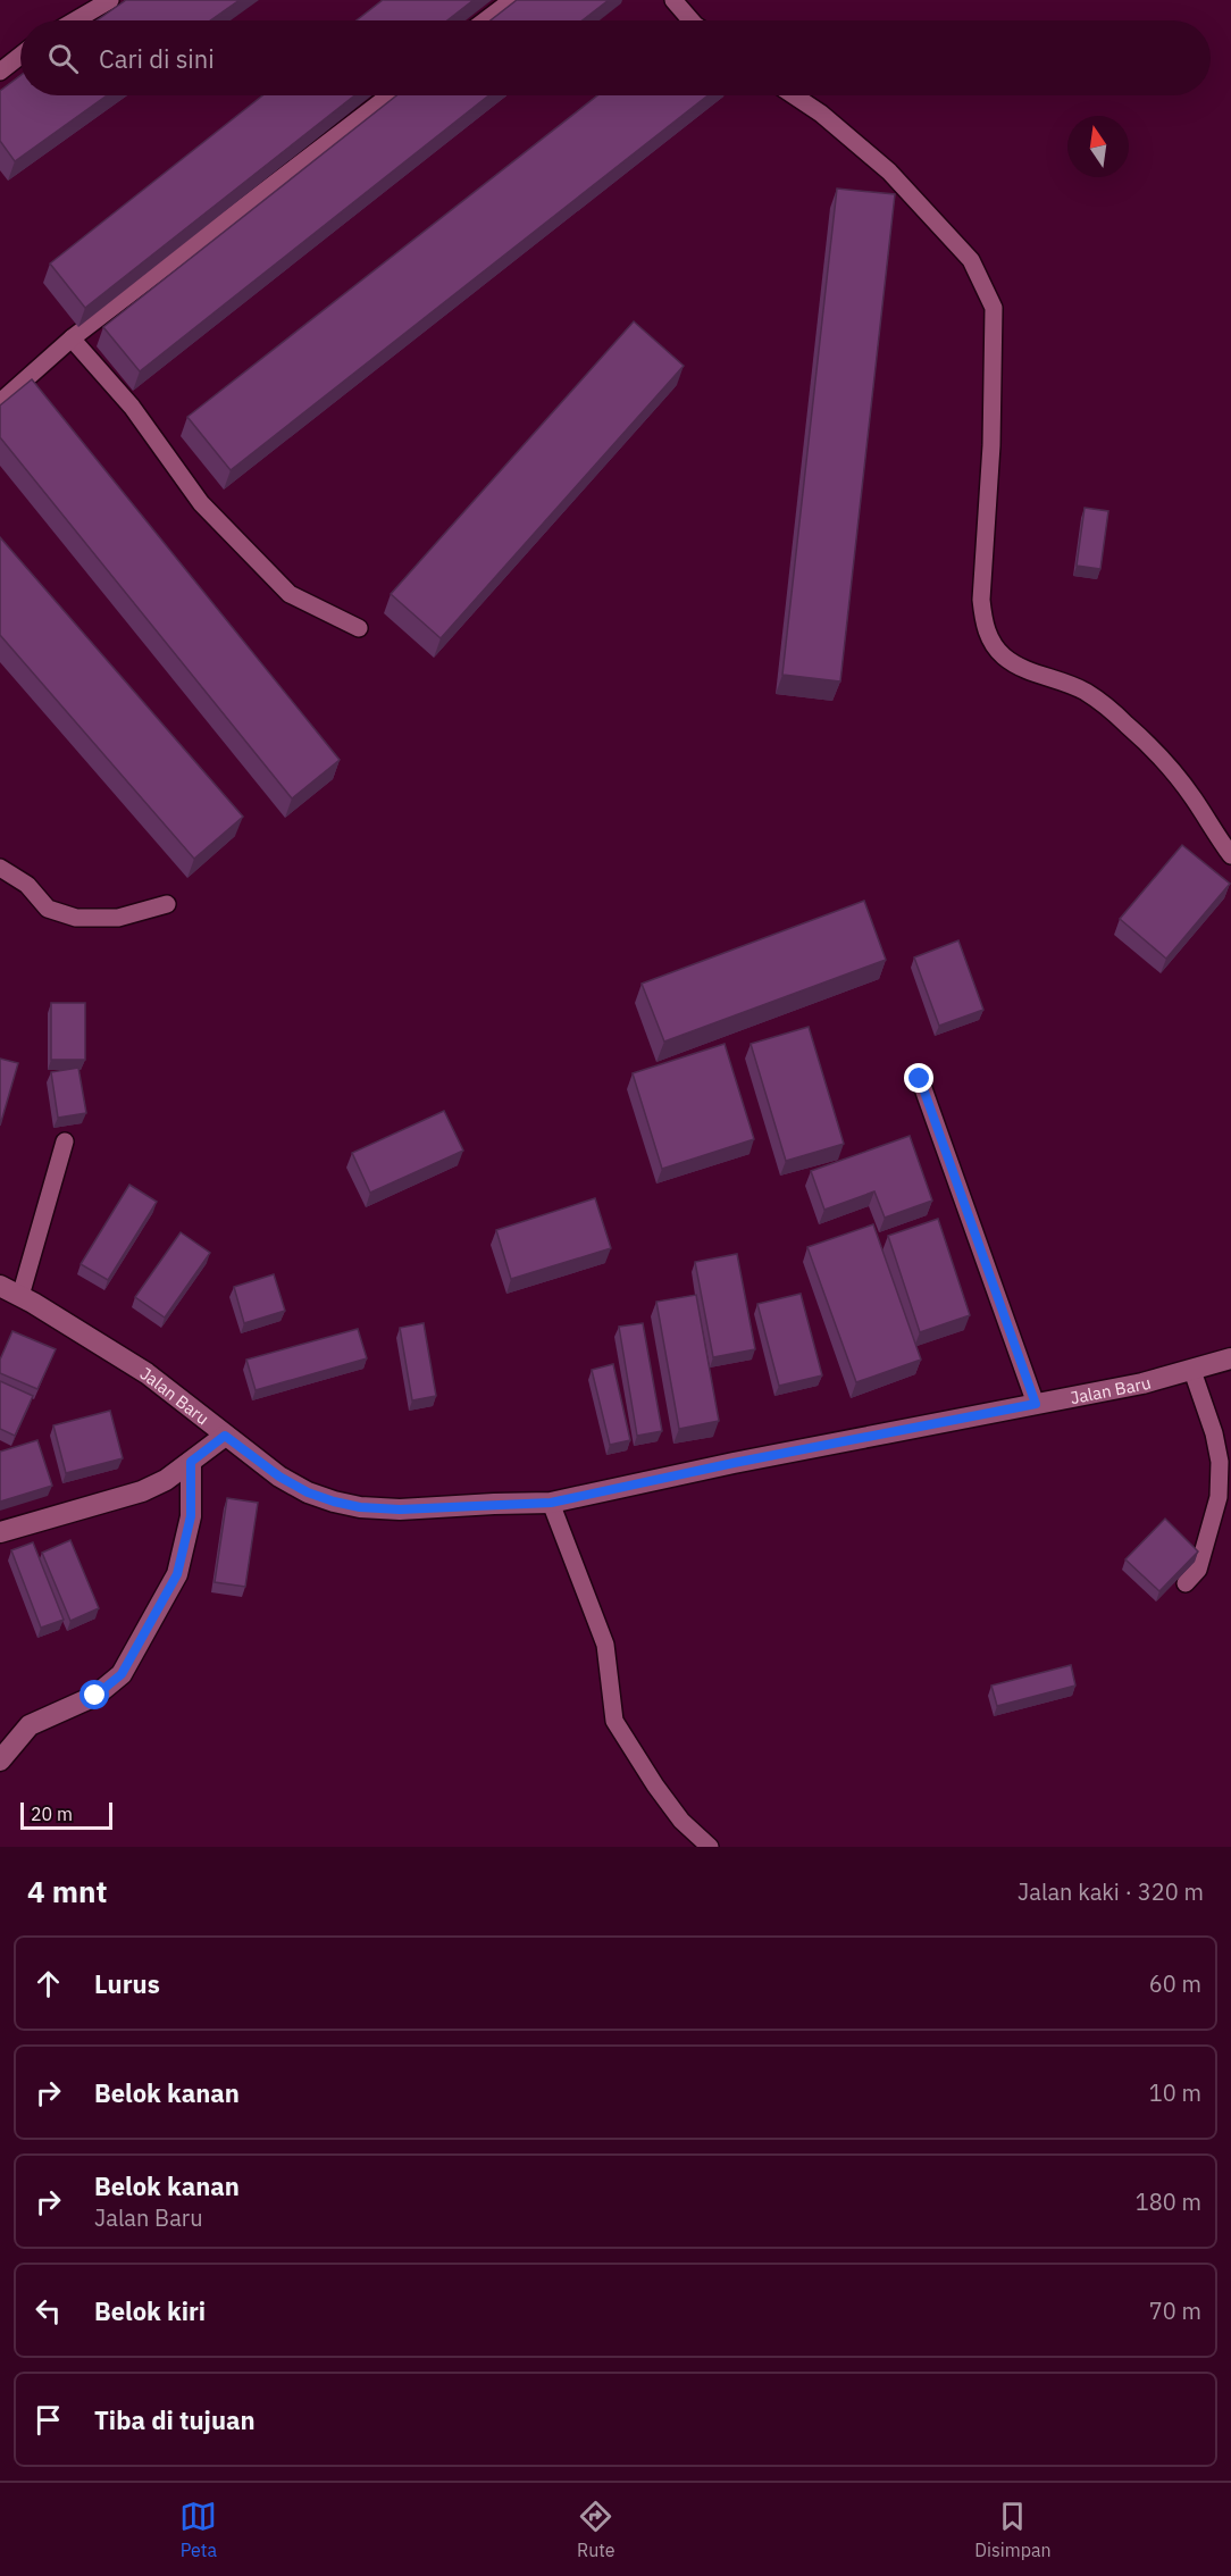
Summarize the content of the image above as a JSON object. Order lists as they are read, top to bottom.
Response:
{
  "streets": {
    "street": ["Jalan Baru"]
  },
  "scale_bar": "20 m",
  "north": "top",
  "page": {
    "search": "Cari di sini",
    "scale": "20 m",
    "heading": ["4 mnt", "Jalan kaki · 320 m"],
    "list": [
      ["Lurus", "60 m"],
      ["Belok kanan", "10 m"],
      ["Belok kanan", "Jalan Baru", "180 m"],
      ["Belok kiri", "70 m"],
      "Tiba di tujuan"
    ],
    "nav": ["Peta", "Rute", "Disimpan"]
  }
}
